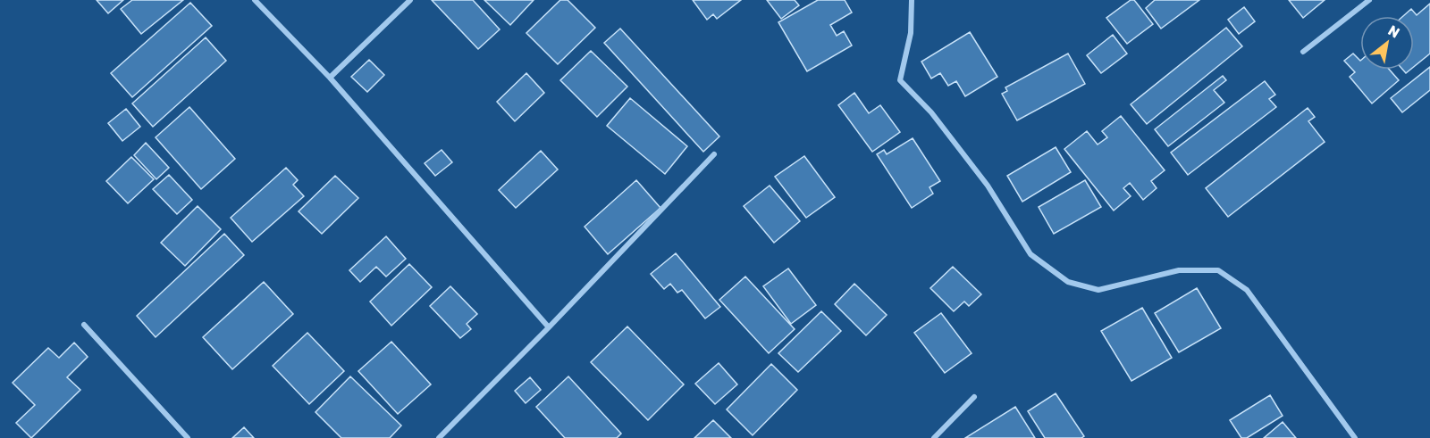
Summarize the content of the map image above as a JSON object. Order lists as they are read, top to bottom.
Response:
{
  "north": "top right"
}
